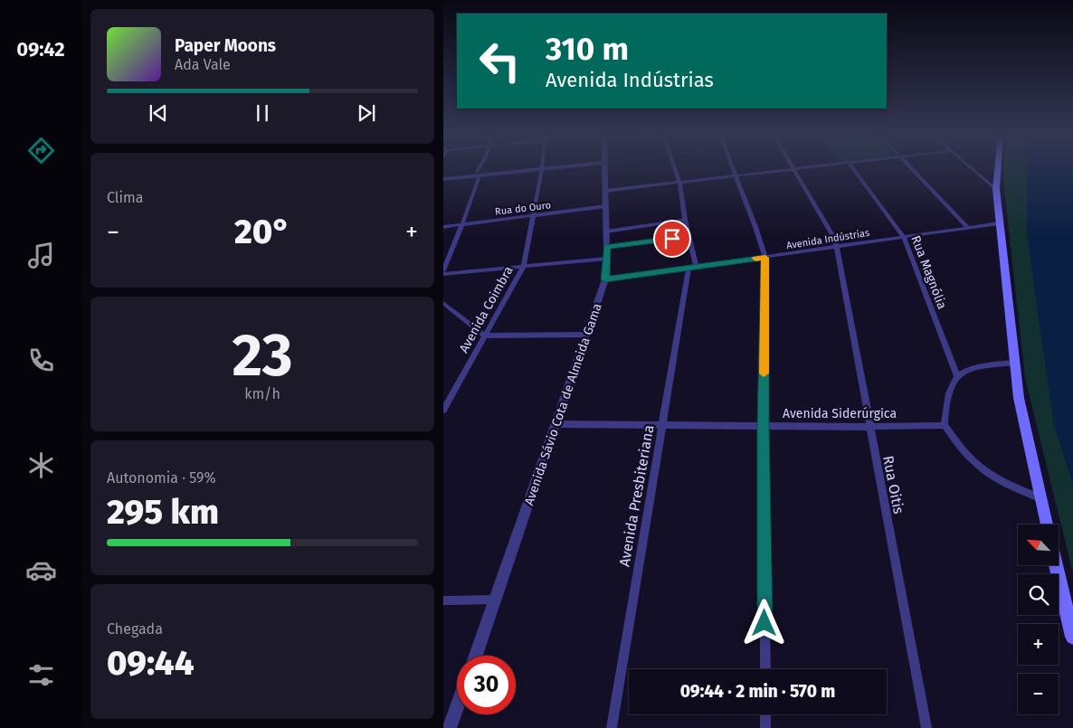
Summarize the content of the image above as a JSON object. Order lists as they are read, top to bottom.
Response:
{
  "streets": {
    "street": [
      "Rua do Ouro",
      "Avenida Indústrias",
      "Rua Magnólia",
      "Avenida Coimbra",
      "Avenida Sávio Cota de Almeida Gama",
      "Avenida Siderúrgica",
      "Rua Oitis",
      "Avenida Presbiteriana"
    ]
  },
  "crossings": [
    ["Rua do Ouro", "Avenida Coimbra"],
    ["Rua do Ouro", "Avenida Sávio Cota de Almeida Gama"],
    ["Avenida Indústrias", "Rua Magnólia"],
    ["Avenida Indústrias", "Avenida Sávio Cota de Almeida Gama"],
    ["Avenida Indústrias", "Rua Oitis"],
    ["Avenida Indústrias", "Avenida Presbiteriana"],
    ["Avenida Sávio Cota de Almeida Gama", "Avenida Siderúrgica"],
    ["Avenida Siderúrgica", "Rua Oitis"],
    ["Avenida Siderúrgica", "Avenida Presbiteriana"]
  ],
  "north": "top left",
  "page": {
    "tabs": "09:42",
    "turn": ["310 m", "Avenida Indústrias"],
    "song": ["Paper Moons", "Ada Vale"],
    "tile": [
      "Clima",
      ["23", "km/h"],
      ["Autonomia · 59%", "295 km"],
      ["Chegada", "09:44"]
    ],
    "heat": ["−", "20°", "+"],
    "map_buttons": ["+", "−"],
    "limit": "30",
    "trip": "09:44 · 2 min · 570 m"
  }
}
